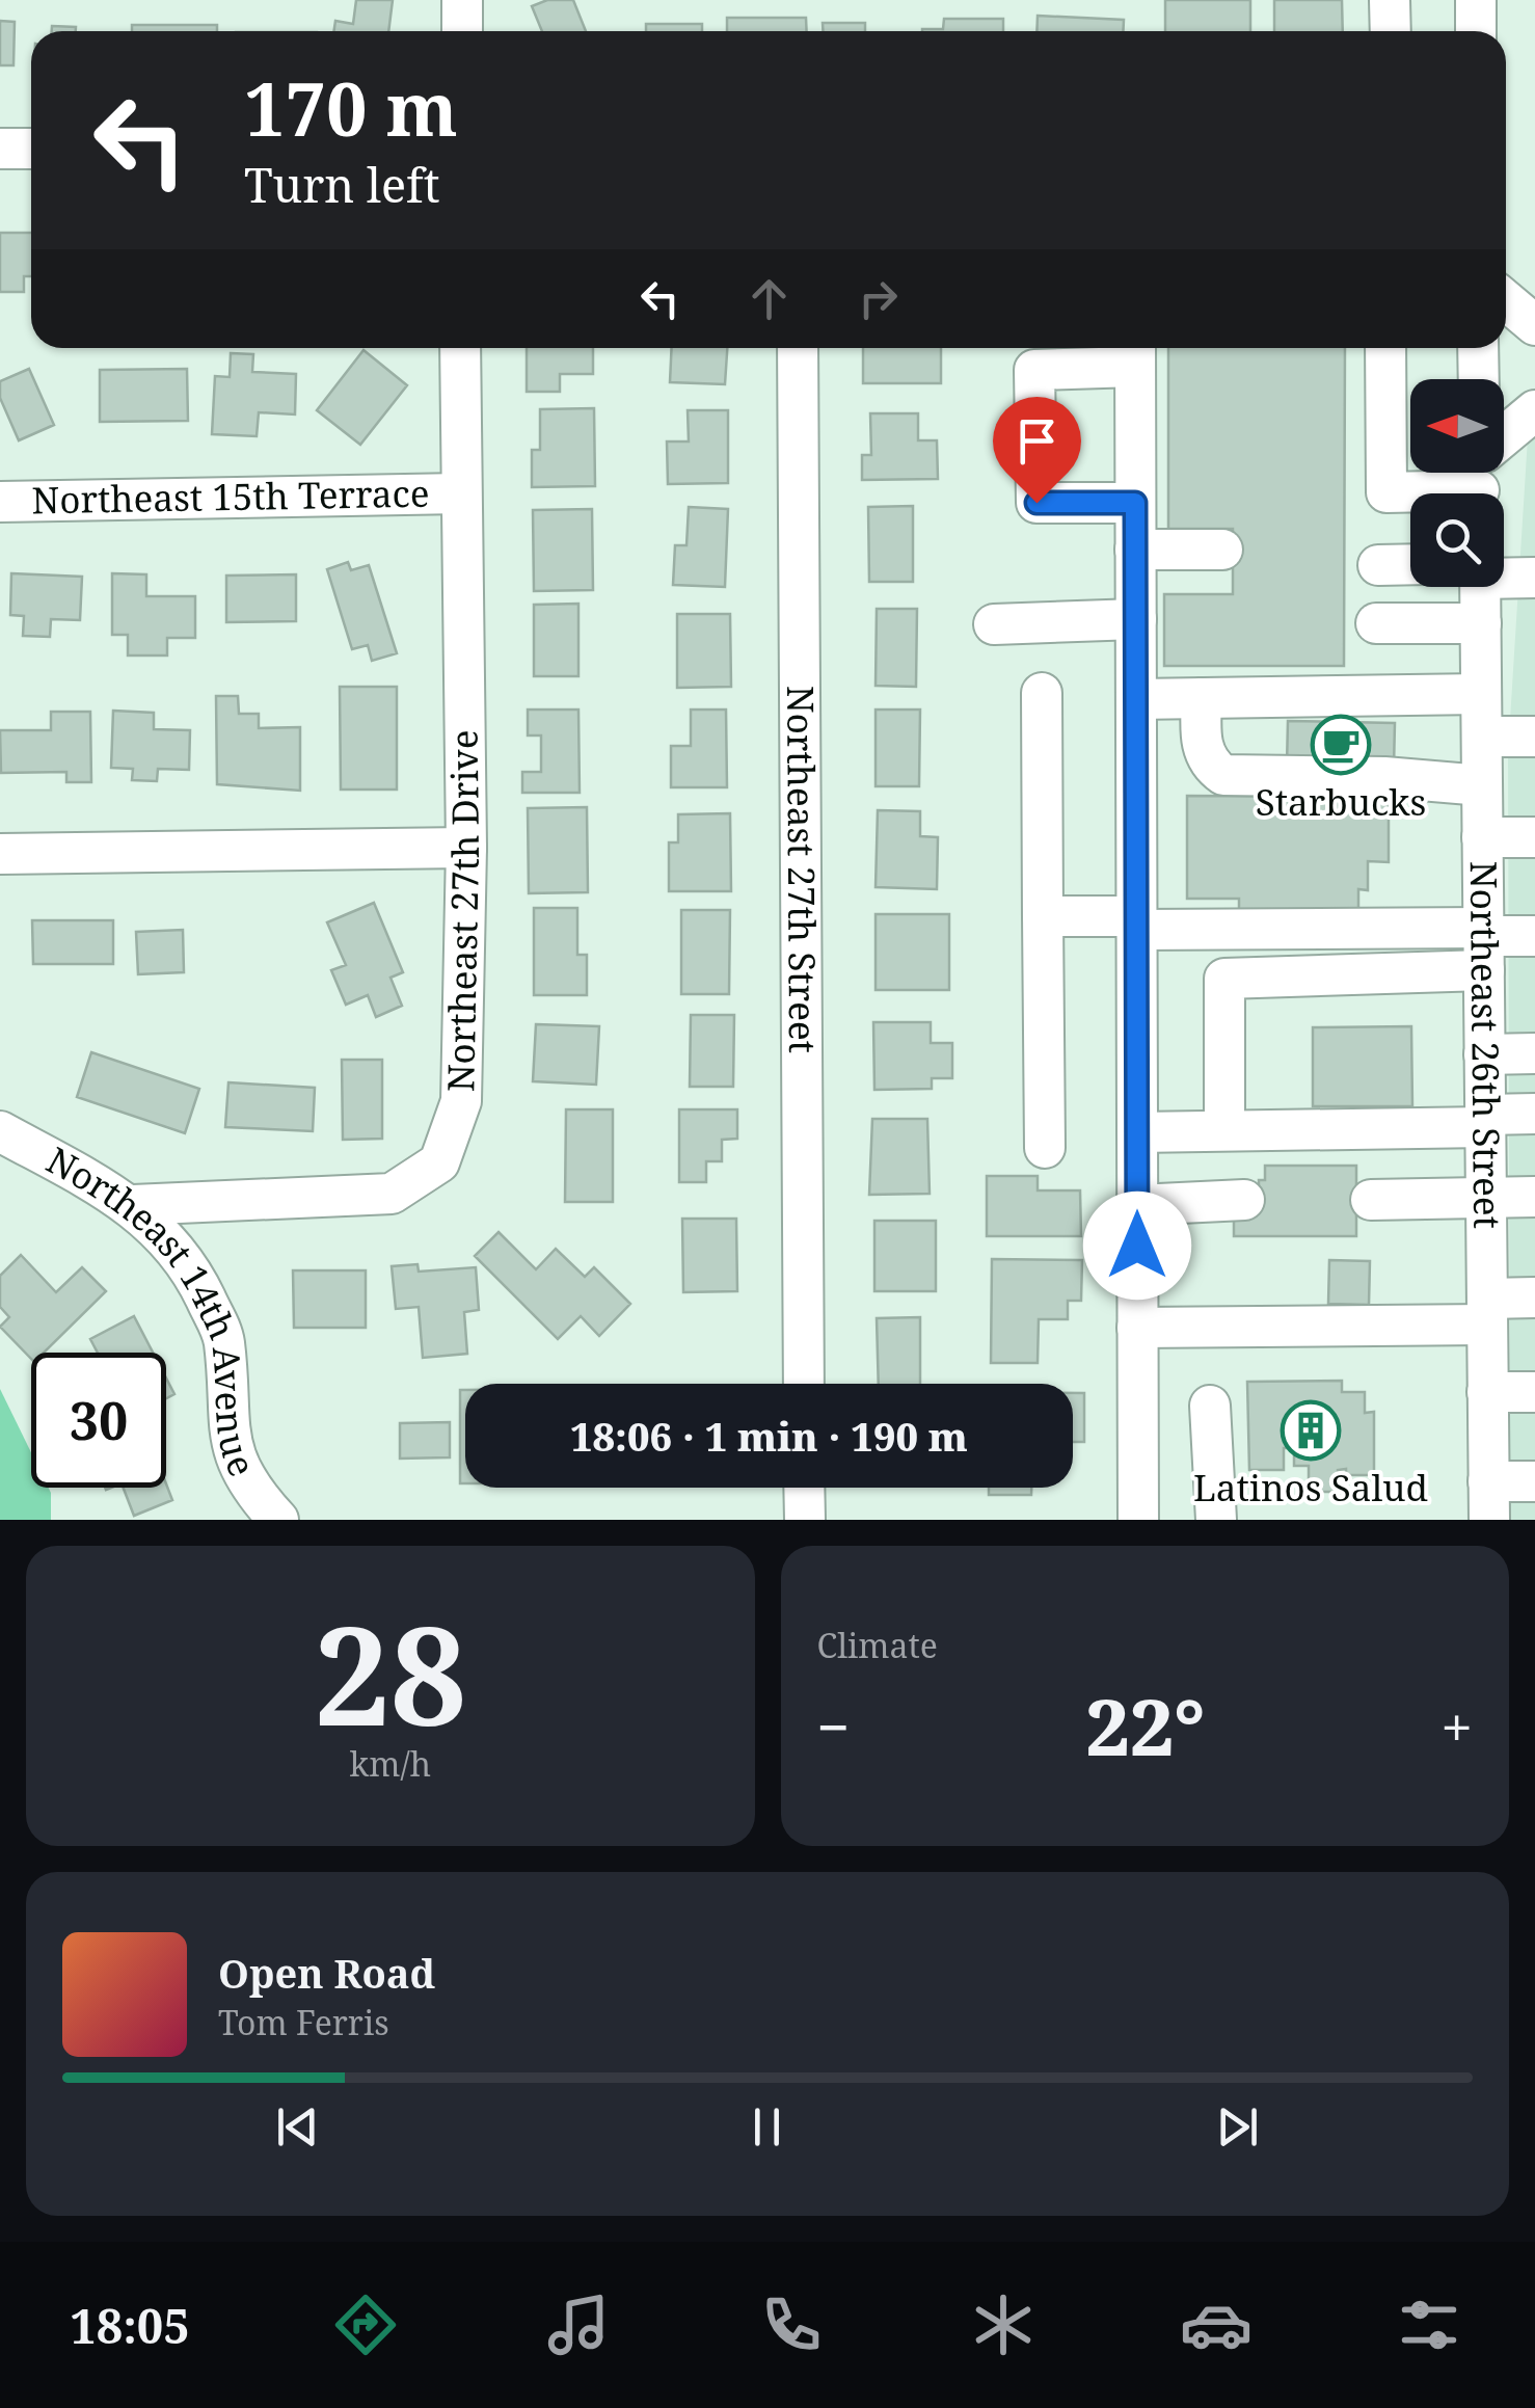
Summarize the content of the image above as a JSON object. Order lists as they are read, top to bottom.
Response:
{
  "streets": {
    "street": [
      "Northeast 15th Terrace",
      "Northeast 27th Street",
      "Northeast 27th Drive",
      "Northeast 26th Street",
      "Northeast 14th Avenue"
    ]
  },
  "crossings": [
    ["Northeast 15th Terrace", "Northeast 27th Drive"],
    ["Northeast 27th Drive", "Northeast 14th Avenue"]
  ],
  "places": {
    "cafe": ["Starbucks"],
    "building": ["Latinos Salud"]
  },
  "north": "left",
  "page": {
    "turn": ["170 m", "Turn left"],
    "limit": "30",
    "trip": "18:06 · 1 min · 190 m",
    "tile": [
      ["28", "km/h"],
      "Climate"
    ],
    "heat": ["−", "22°", "+"],
    "song": ["Open Road", "Tom Ferris"],
    "tabs": "18:05"
  }
}
